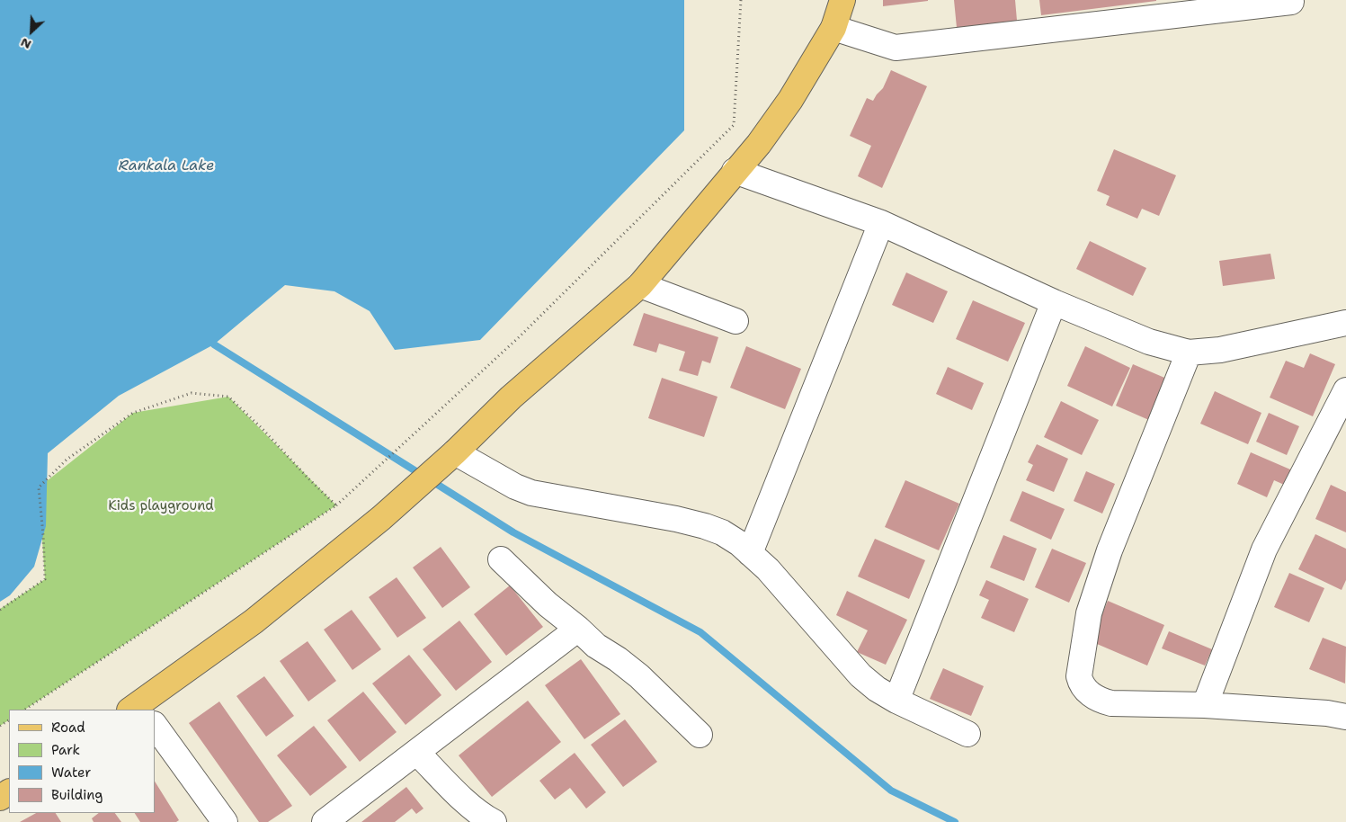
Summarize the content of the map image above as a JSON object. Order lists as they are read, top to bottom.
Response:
{
  "water": ["Rankala Lake"],
  "parks": ["Kids playground"],
  "legend": [
    "Road",
    "Park",
    "Water",
    "Building"
  ],
  "north": "bottom left"
}
